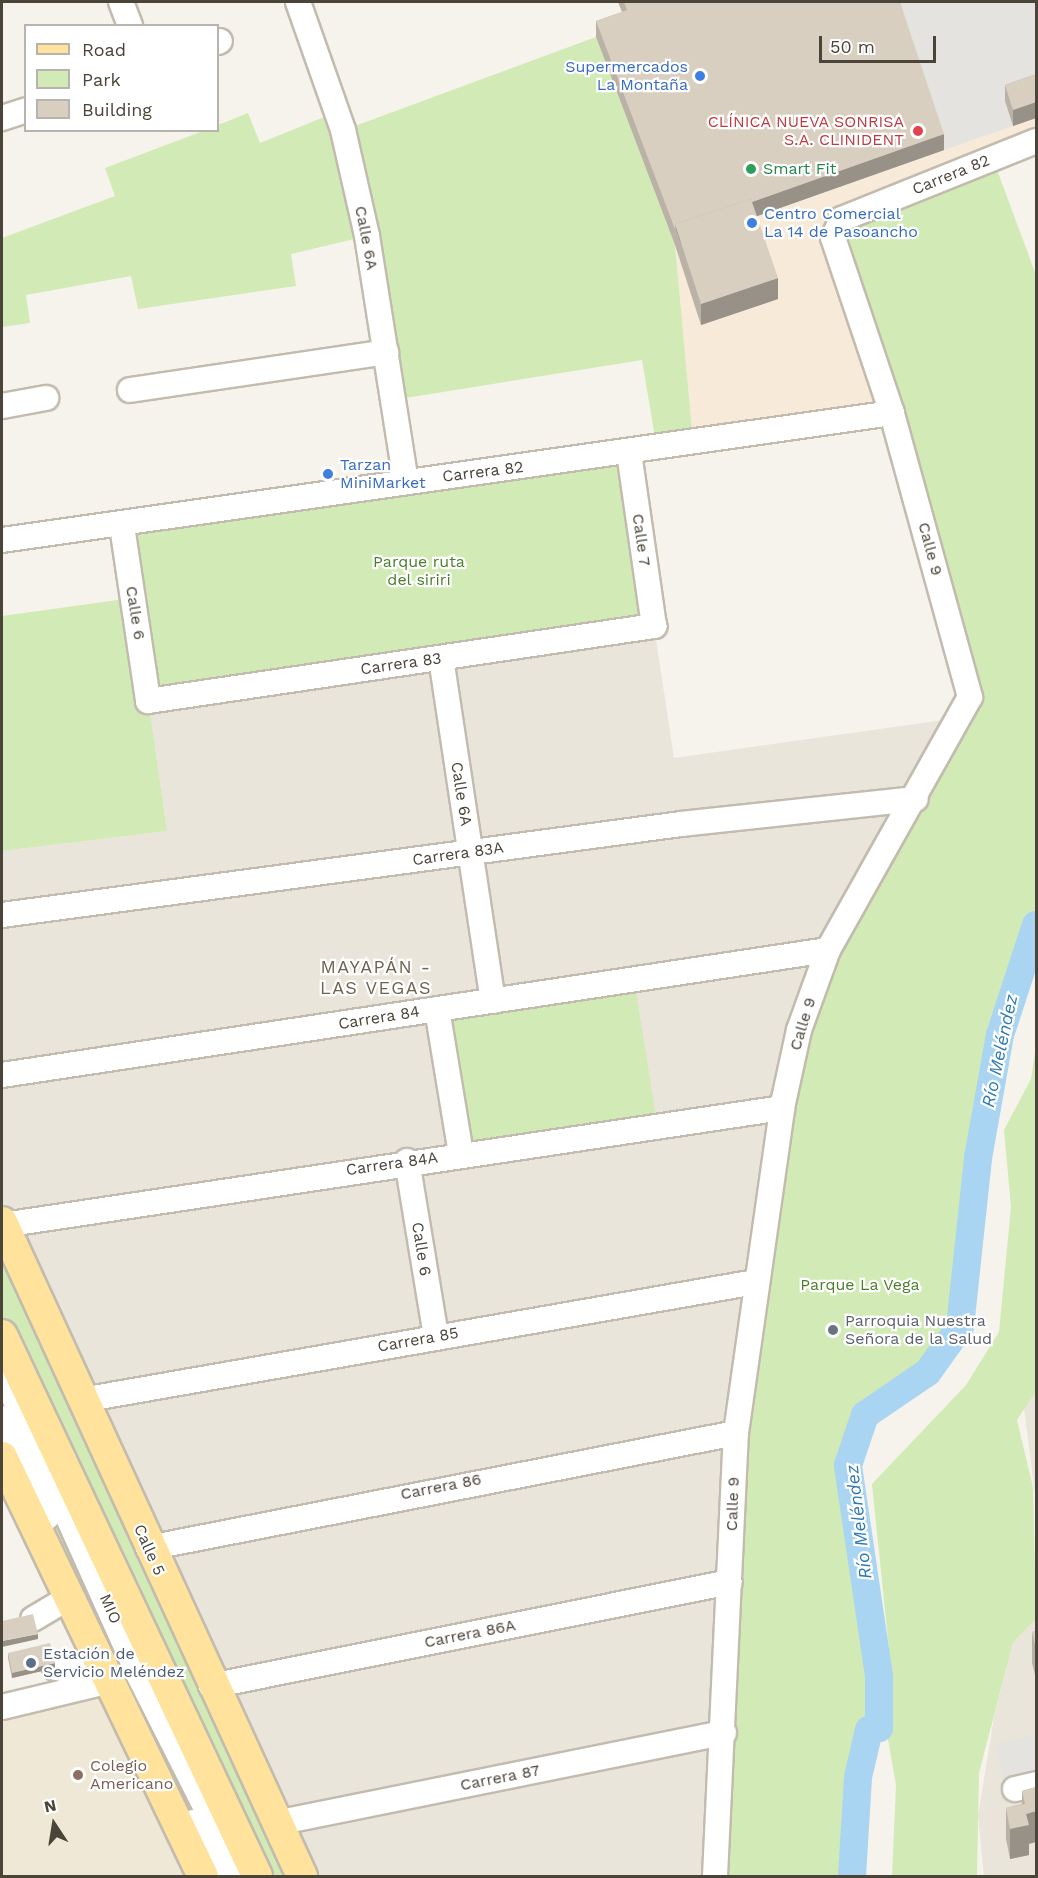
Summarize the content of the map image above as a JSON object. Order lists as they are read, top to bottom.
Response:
{
  "streets": {
    "main road": ["Calle 5"],
    "street": [
      "Carrera 82",
      "Calle 6A",
      "Calle 7",
      "Calle 9",
      "Calle 6",
      "Carrera 83",
      "Carrera 83A",
      "Carrera 84",
      "Carrera 84A",
      "Carrera 85",
      "Carrera 86",
      "MIO",
      "Carrera 86A",
      "Carrera 87"
    ]
  },
  "crossings": [
    ["Carrera 82", "Calle 6A"],
    ["Carrera 82", "Calle 7"],
    ["Carrera 82", "Calle 9"],
    ["Carrera 82", "Calle 6"],
    ["Calle 6A", "Carrera 83"],
    ["Calle 6A", "Carrera 83A"],
    ["Calle 6A", "Carrera 84"],
    ["Calle 7", "Carrera 83"],
    ["Calle 9", "Carrera 83A"],
    ["Calle 9", "Carrera 84"],
    ["Calle 9", "Carrera 84A"],
    ["Calle 9", "Carrera 85"],
    ["Calle 9", "Carrera 86"],
    ["Calle 9", "Carrera 86A"],
    ["Calle 9", "Carrera 87"],
    ["Calle 6", "Carrera 83"],
    ["Calle 6", "Carrera 84A"],
    ["Calle 6", "Carrera 85"],
    ["Carrera 84A", "Calle 5"],
    ["Carrera 85", "Calle 5"],
    ["Carrera 86", "Calle 5"],
    ["Calle 5", "Carrera 86A"],
    ["Calle 5", "Carrera 87"]
  ],
  "districts": ["MAYAPÁN - LAS VEGAS"],
  "water": ["Río Meléndez"],
  "parks": ["Parque ruta del siriri", "Parque La Vega"],
  "places": [
    "Supermercados La Montaña",
    "CLÍNICA NUEVA SONRISA S.A. CLINIDENT",
    "Smart Fit",
    "Centro Comercial La 14 de Pasoancho",
    "Tarzan MiniMarket",
    "Parroquia Nuestra Señora de la Salud",
    "Estación de Servicio Meléndez",
    "Colegio Americano"
  ],
  "legend": ["Road", "Park", "Building"],
  "scale_bar": "50 m",
  "north": "top"
}
